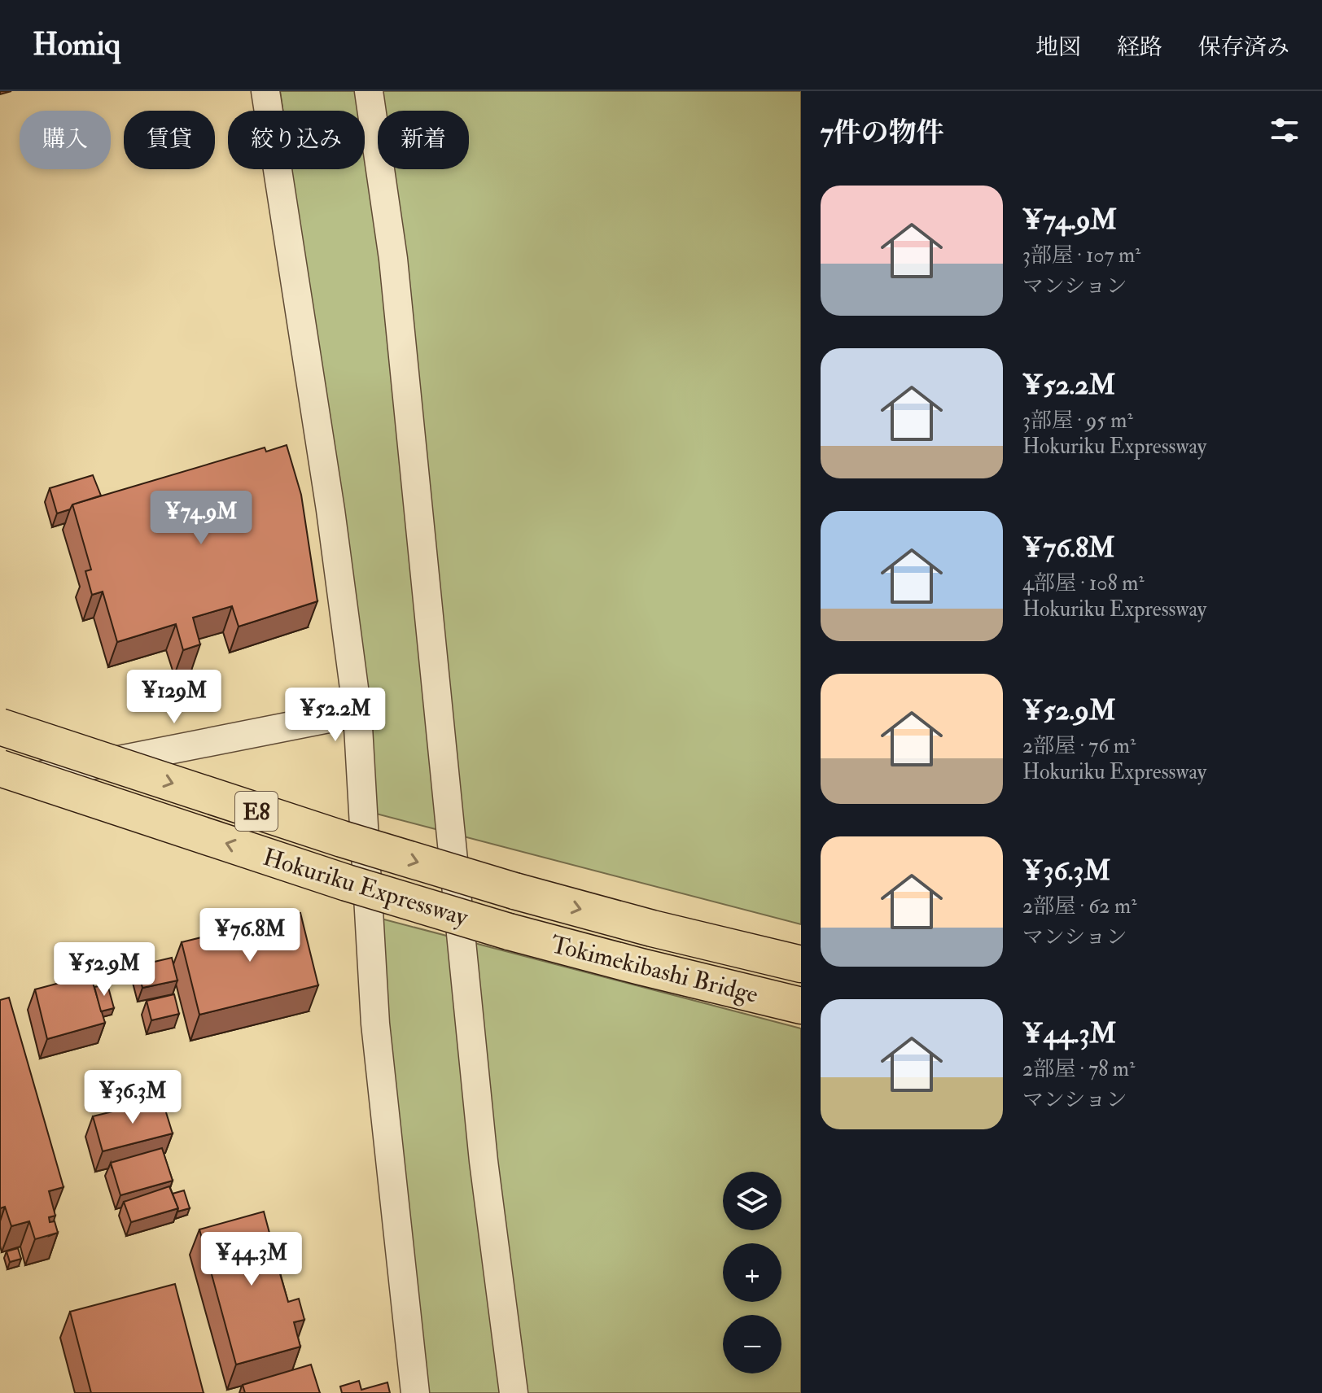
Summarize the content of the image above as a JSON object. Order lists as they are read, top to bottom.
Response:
{
  "streets": {
    "highway": ["E8", "Hokuriku Expressway"]
  },
  "page": {
    "header": "Homiq",
    "nav": ["地図", "経路", "保存済み"],
    "heading": "7件の物件",
    "chip": [
      "購入",
      "賃貸",
      "絞り込み",
      "新着"
    ],
    "list": [
      {
        "name": "¥74.9M",
        "note": "3部屋 · 107 m² · マンション"
      },
      {
        "name": "¥52.2M",
        "note": "3部屋 · 95 m² · Hokuriku Expressway"
      },
      {
        "name": "¥76.8M",
        "note": "4部屋 · 108 m² · Hokuriku Expressway"
      },
      {
        "name": "¥52.9M",
        "note": "2部屋 · 76 m² · Hokuriku Expressway"
      },
      {
        "name": "¥36.3M",
        "note": "2部屋 · 62 m² · マンション"
      },
      {
        "name": "¥44.3M",
        "note": "2部屋 · 78 m² · マンション"
      }
    ],
    "price": [
      "¥74.9M",
      "¥129M",
      "¥52.2M",
      "¥76.8M",
      "¥52.9M",
      "¥36.3M",
      "¥44.3M"
    ],
    "map_buttons": ["+", "−"]
  }
}
